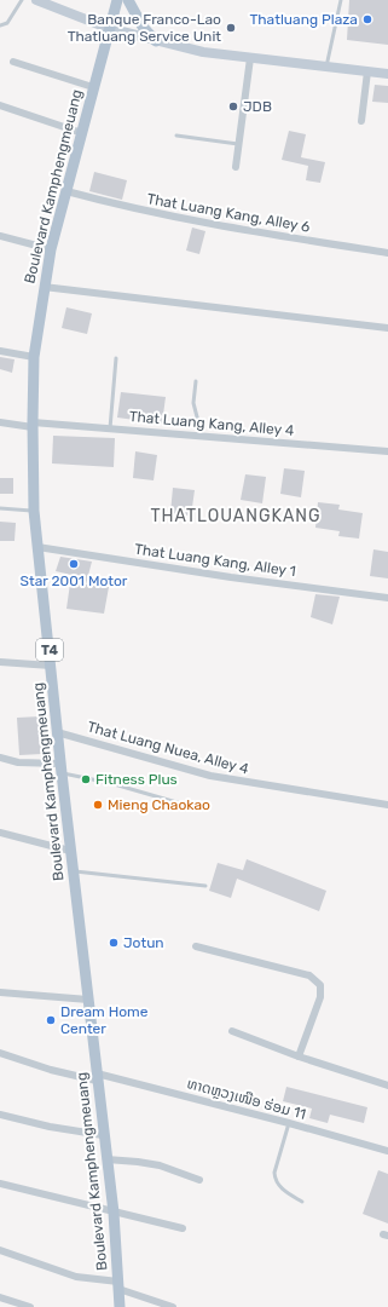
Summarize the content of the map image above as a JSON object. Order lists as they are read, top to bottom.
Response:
{
  "streets": {
    "main road": ["Boulevard Kamphengmeuang", "T4"],
    "street": [
      "That Luang Kang, Alley 6",
      "That Luang Kang, Alley 4",
      "That Luang Kang, Alley 1",
      "That Luang Nuea, Alley 4",
      "ທາດຫຼວງເໜືອ ຮ່ອມ 11"
    ]
  },
  "crossings": [
    ["Boulevard Kamphengmeuang", "That Luang Kang, Alley 6"],
    ["Boulevard Kamphengmeuang", "That Luang Kang, Alley 4"],
    ["Boulevard Kamphengmeuang", "That Luang Kang, Alley 1"],
    ["Boulevard Kamphengmeuang", "That Luang Nuea, Alley 4"],
    ["Boulevard Kamphengmeuang", "ທາດຫຼວງເໜືອ ຮ່ອມ 11"]
  ],
  "districts": ["THATLOUANGKANG"],
  "places": [
    "Thatluang Plaza",
    "Banque Franco-Lao Thatluang Service Unit",
    "JDB",
    "Star 2001 Motor",
    "Fitness Plus",
    "Mieng Chaokao",
    "Jotun",
    "Dream Home Center"
  ]
}
